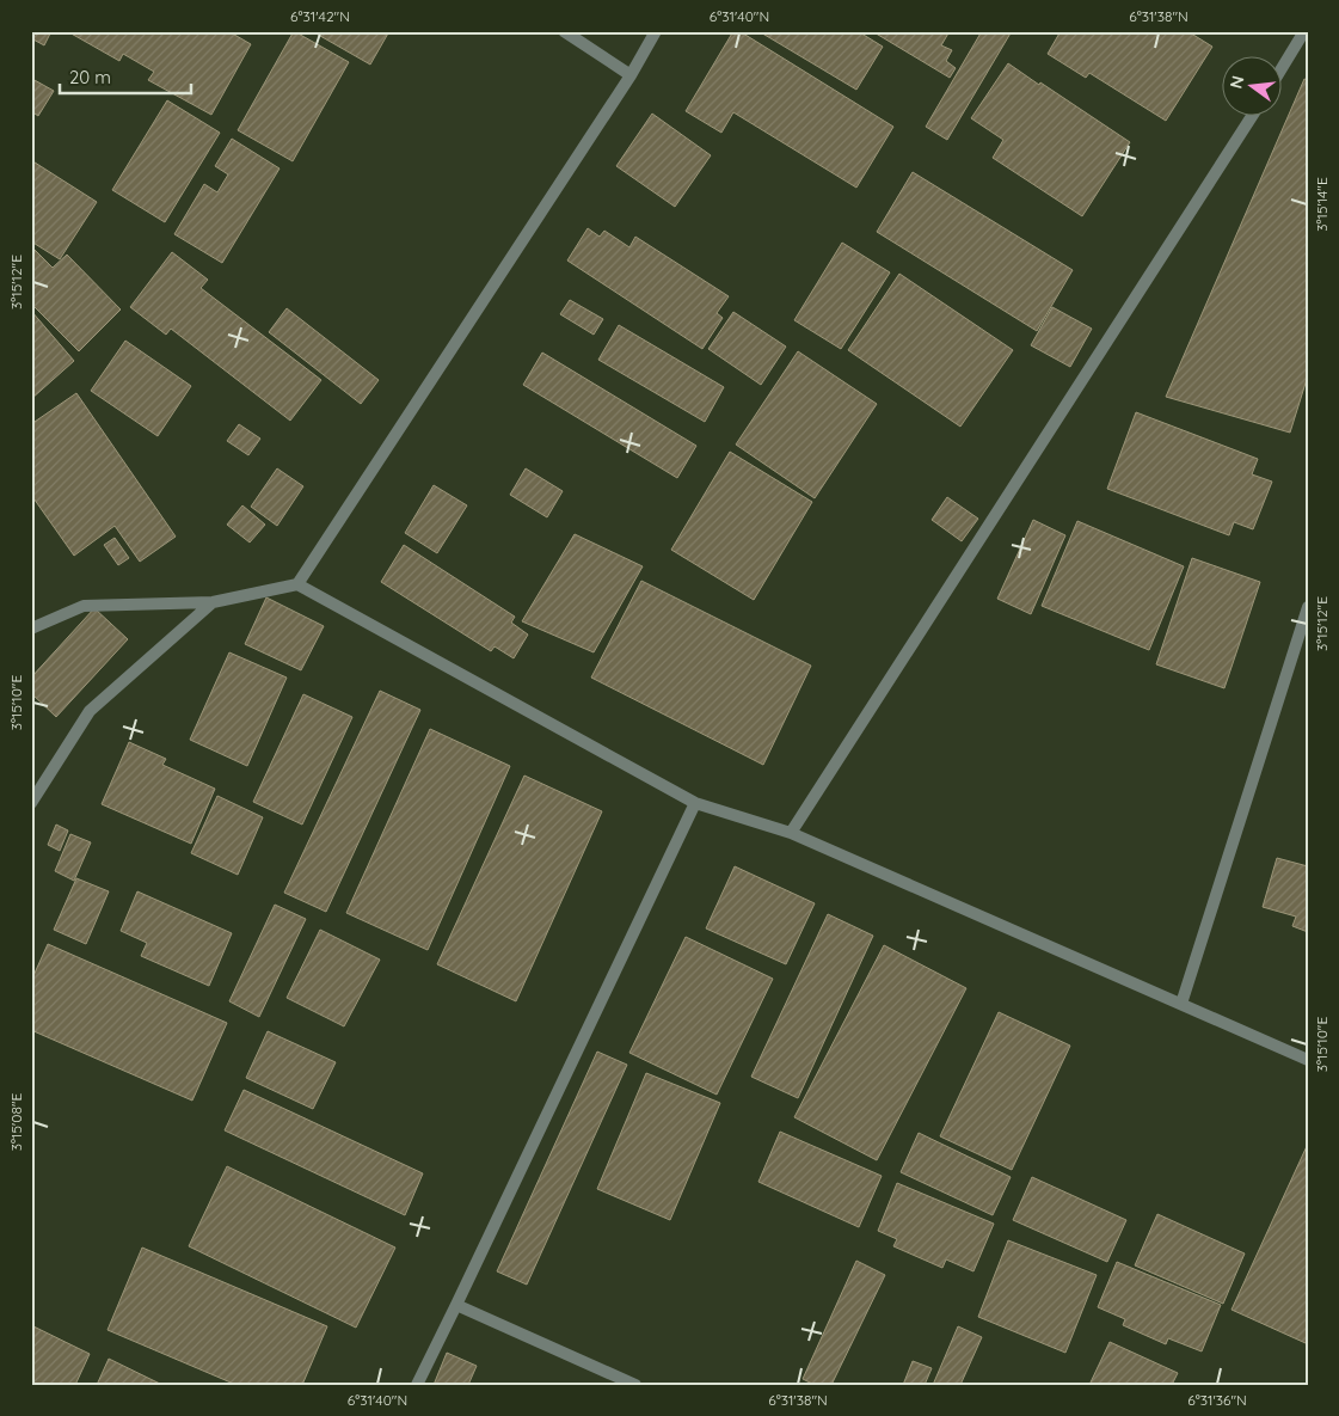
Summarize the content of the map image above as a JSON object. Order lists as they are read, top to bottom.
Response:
{
  "scale_bar": "20 m",
  "north": "left",
  "coordinates": [
    "6°31'42\"N",
    "6°31'40\"N",
    "6°31'38\"N",
    "3°15'14\"E",
    "3°15'12\"E",
    "3°15'10\"E",
    "3°15'08\"E",
    "6°31'36\"N"
  ]
}
